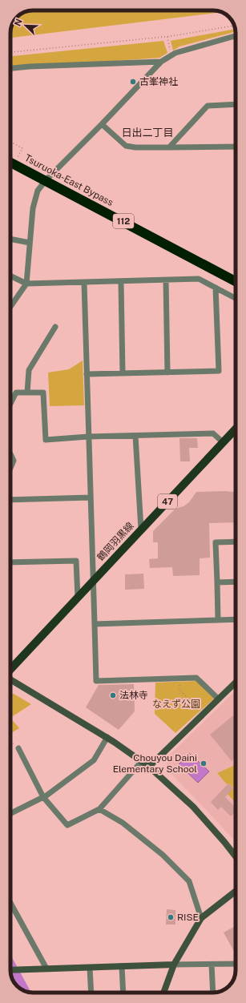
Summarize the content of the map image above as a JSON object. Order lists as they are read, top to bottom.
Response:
{
  "streets": {
    "highway": ["Tsuruoka-East Bypass", "112"],
    "main road": ["47", "鶴岡羽黒線"]
  },
  "districts": ["日出二丁目"],
  "parks": ["なえず公園"],
  "places": [
    "古峯神社",
    "法林寺",
    "Chouyou Daini Elementary School",
    "RISE"
  ],
  "north": "top left"
}
